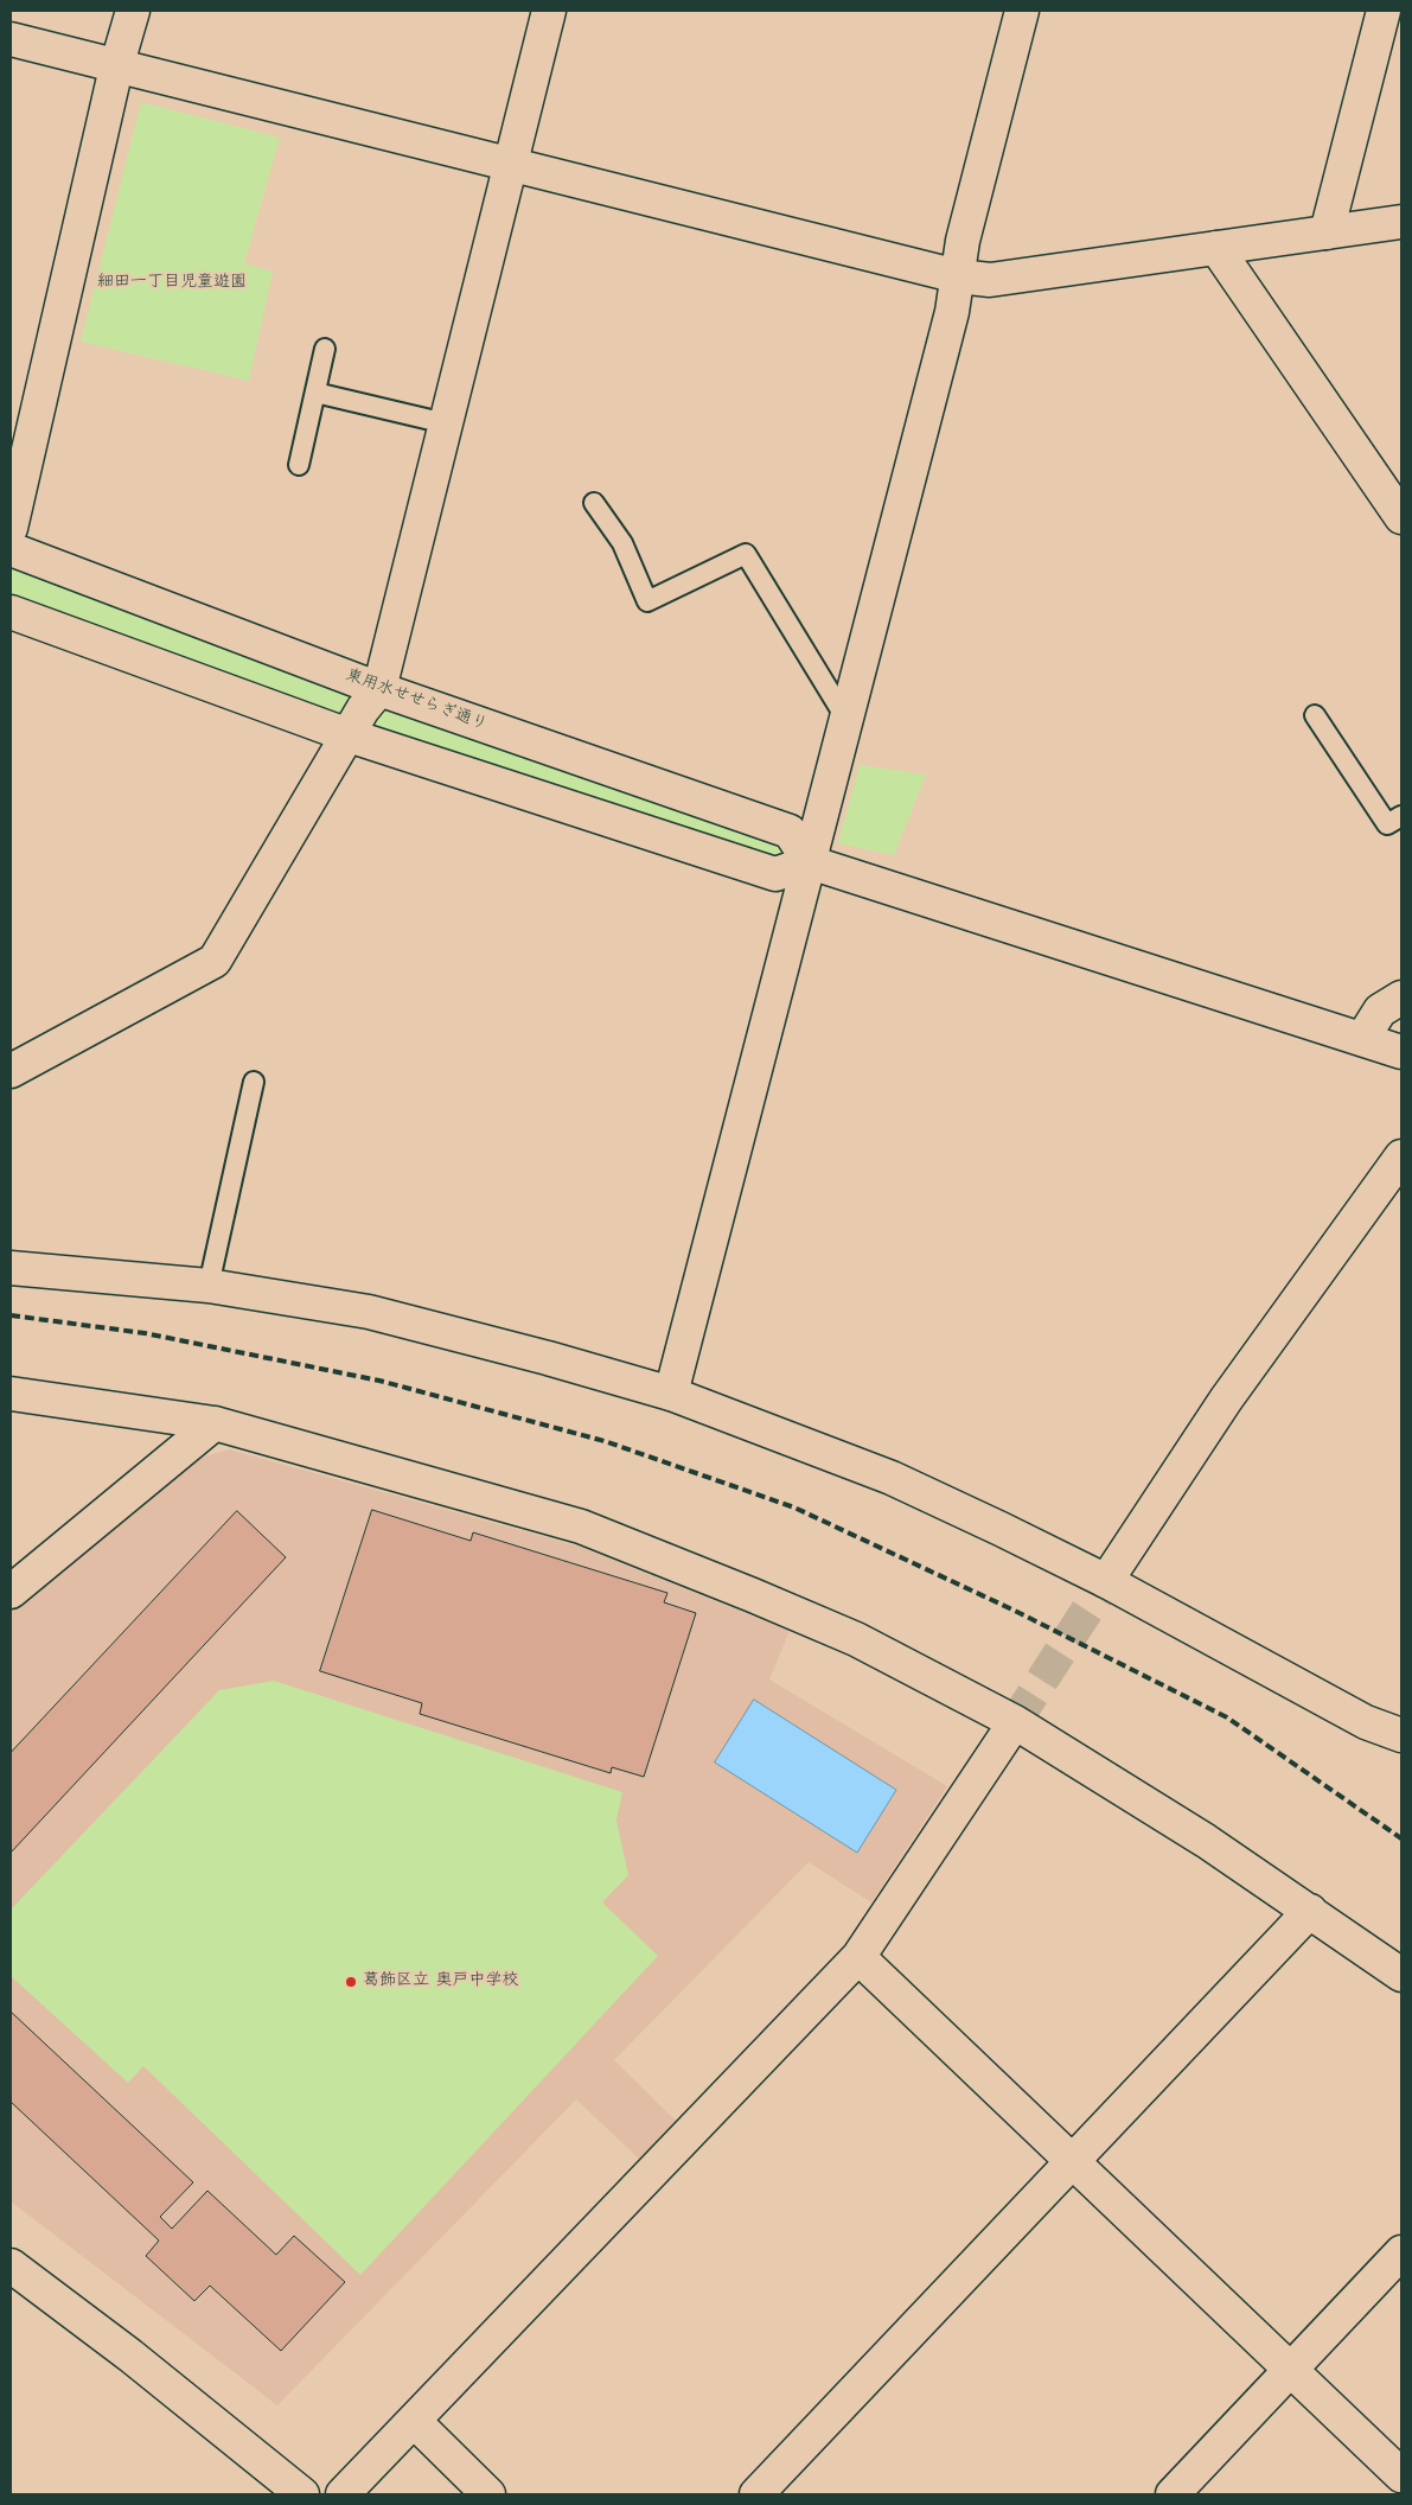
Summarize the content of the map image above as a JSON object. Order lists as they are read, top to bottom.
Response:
{
  "streets": {
    "street": ["東用水せせらぎ通り"]
  },
  "parks": ["細田一丁目児童遊園"],
  "places": ["葛飾区立 奥戸中学校"]
}
